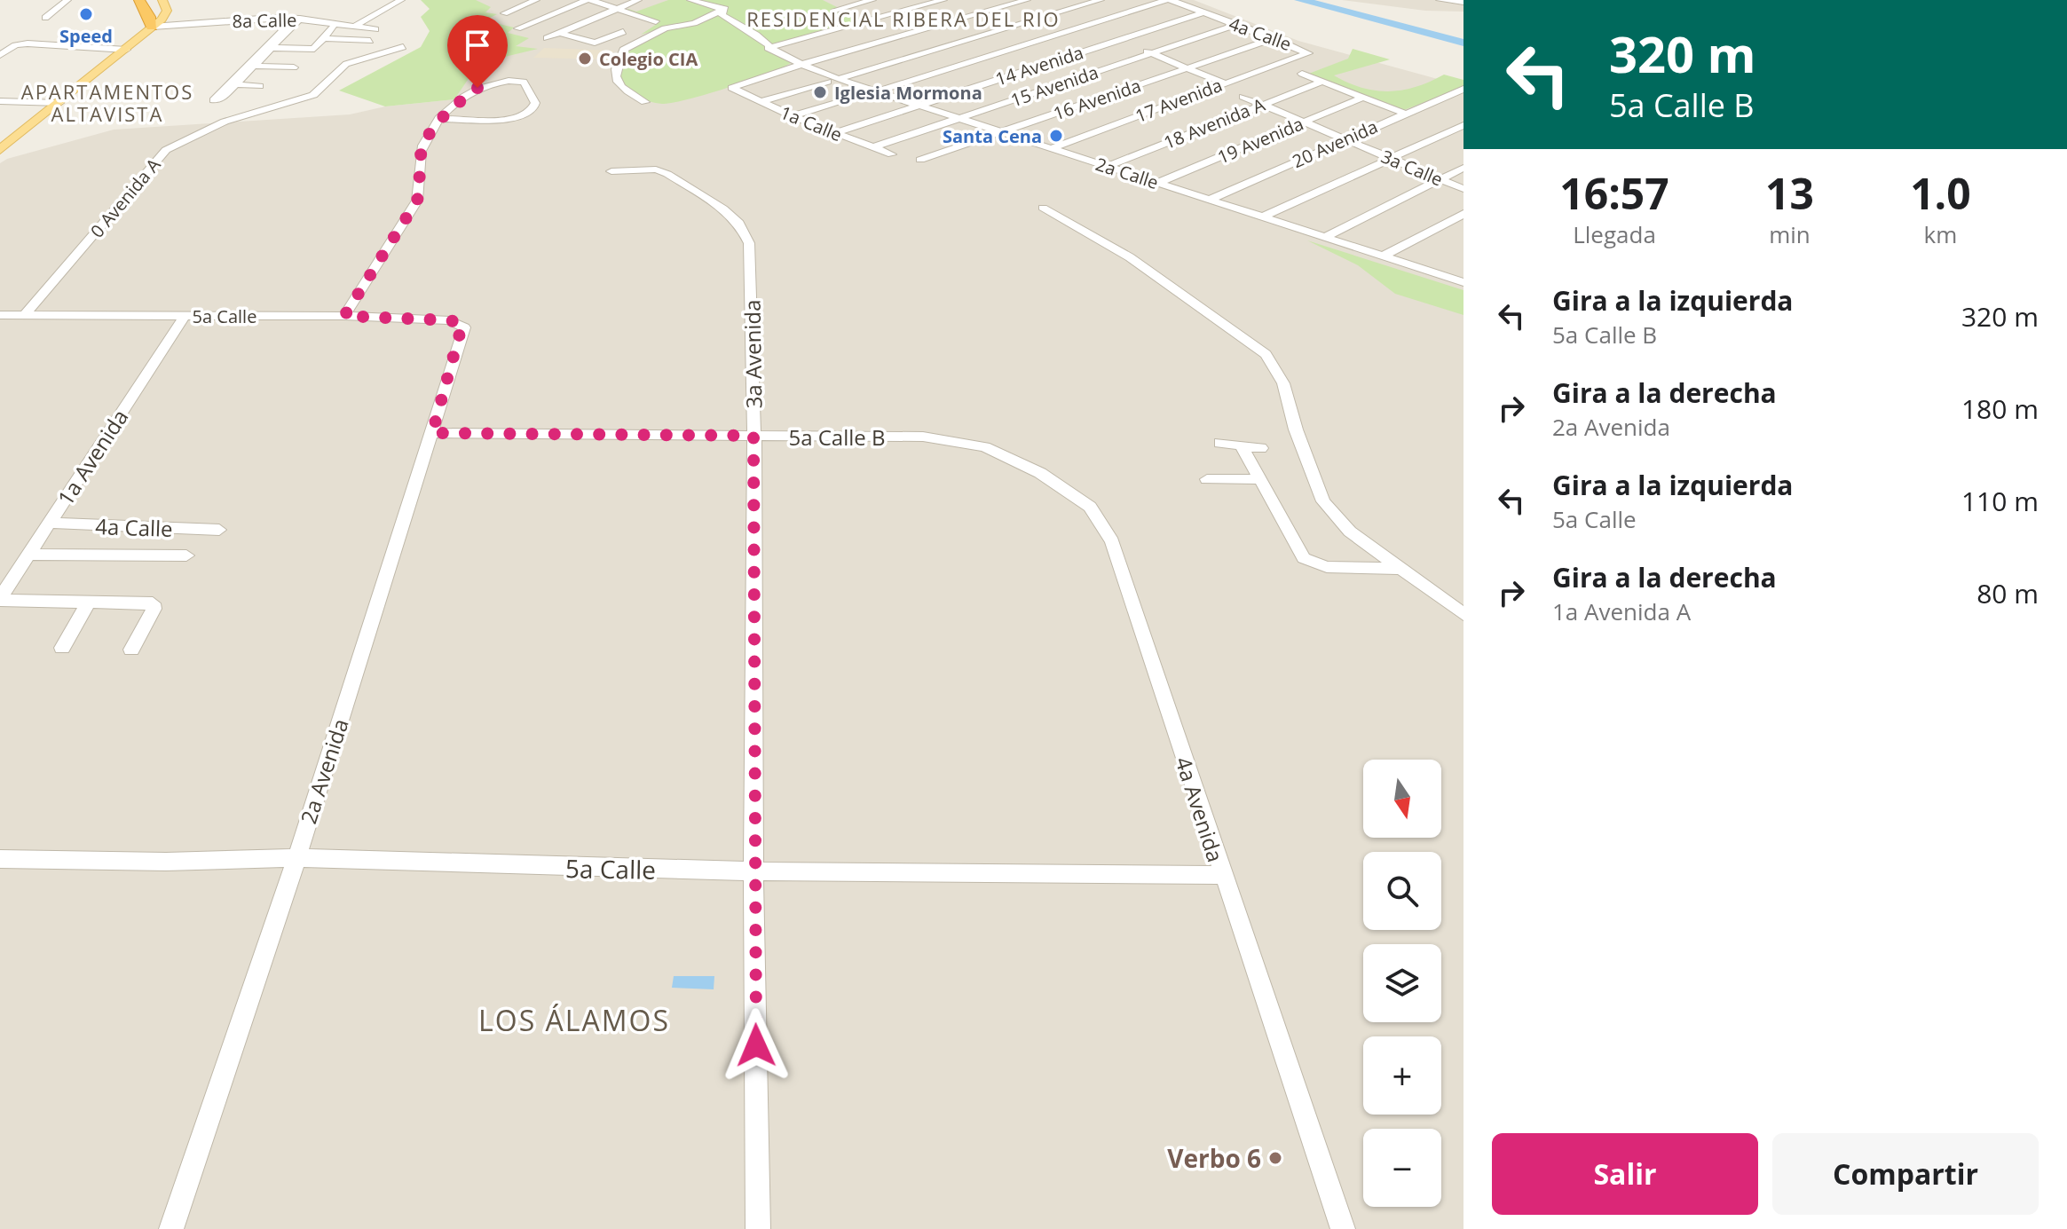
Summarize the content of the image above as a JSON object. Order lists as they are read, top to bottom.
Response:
{
  "streets": {
    "street": [
      "8a Calle",
      "4a Calle",
      "14 Avenida",
      "15 Avenida",
      "16 Avenida",
      "17 Avenida",
      "1a Calle",
      "18 Avenida A",
      "19 Avenida",
      "20 Avenida",
      "3a Calle",
      "2a Calle",
      "0 Avenida A",
      "5a Calle",
      "3a Avenida",
      "5a Calle B",
      "1a Avenida",
      "2a Avenida",
      "4a Avenida"
    ]
  },
  "crossings": [
    ["4a Calle", "14 Avenida"],
    ["4a Calle", "15 Avenida"],
    ["4a Calle", "16 Avenida"],
    ["4a Calle", "17 Avenida"],
    ["4a Calle", "1a Avenida"],
    ["14 Avenida", "1a Calle"],
    ["14 Avenida", "2a Calle"],
    ["15 Avenida", "1a Calle"],
    ["15 Avenida", "2a Calle"],
    ["16 Avenida", "2a Calle"],
    ["17 Avenida", "2a Calle"],
    ["1a Calle", "2a Calle"],
    ["18 Avenida A", "3a Calle"],
    ["18 Avenida A", "2a Calle"],
    ["19 Avenida", "3a Calle"],
    ["19 Avenida", "2a Calle"],
    ["20 Avenida", "3a Calle"],
    ["20 Avenida", "2a Calle"],
    ["0 Avenida A", "5a Calle"],
    ["5a Calle", "3a Avenida"],
    ["5a Calle", "1a Avenida"],
    ["5a Calle", "2a Avenida"],
    ["5a Calle", "4a Avenida"],
    ["3a Avenida", "5a Calle B"],
    ["5a Calle B", "2a Avenida"],
    ["5a Calle B", "4a Avenida"]
  ],
  "districts": ["RESIDENCIAL RIBERA DEL RIO", "APARTAMENTOS ALTAVISTA", "LOS ÁLAMOS"],
  "places": [
    "Speed",
    "Colegio CIA",
    "Iglesia Mormona",
    "Santa Cena",
    "Verbo 6"
  ],
  "north": "bottom",
  "page": {
    "turn": ["320 m", "5a Calle B"],
    "eta": [
      "16:57",
      "Llegada",
      "13",
      "min",
      "1.0",
      "km"
    ],
    "list": [
      {
        "name": "Gira a la izquierda",
        "note": "5a Calle B",
        "value": "320 m"
      },
      {
        "name": "Gira a la derecha",
        "note": "2a Avenida",
        "value": "180 m"
      },
      {
        "name": "Gira a la izquierda",
        "note": "5a Calle",
        "value": "110 m"
      },
      {
        "name": "Gira a la derecha",
        "note": "1a Avenida A",
        "value": "80 m"
      }
    ],
    "map_buttons": ["+", "−"],
    "buttons": ["Salir", "Compartir"]
  }
}
